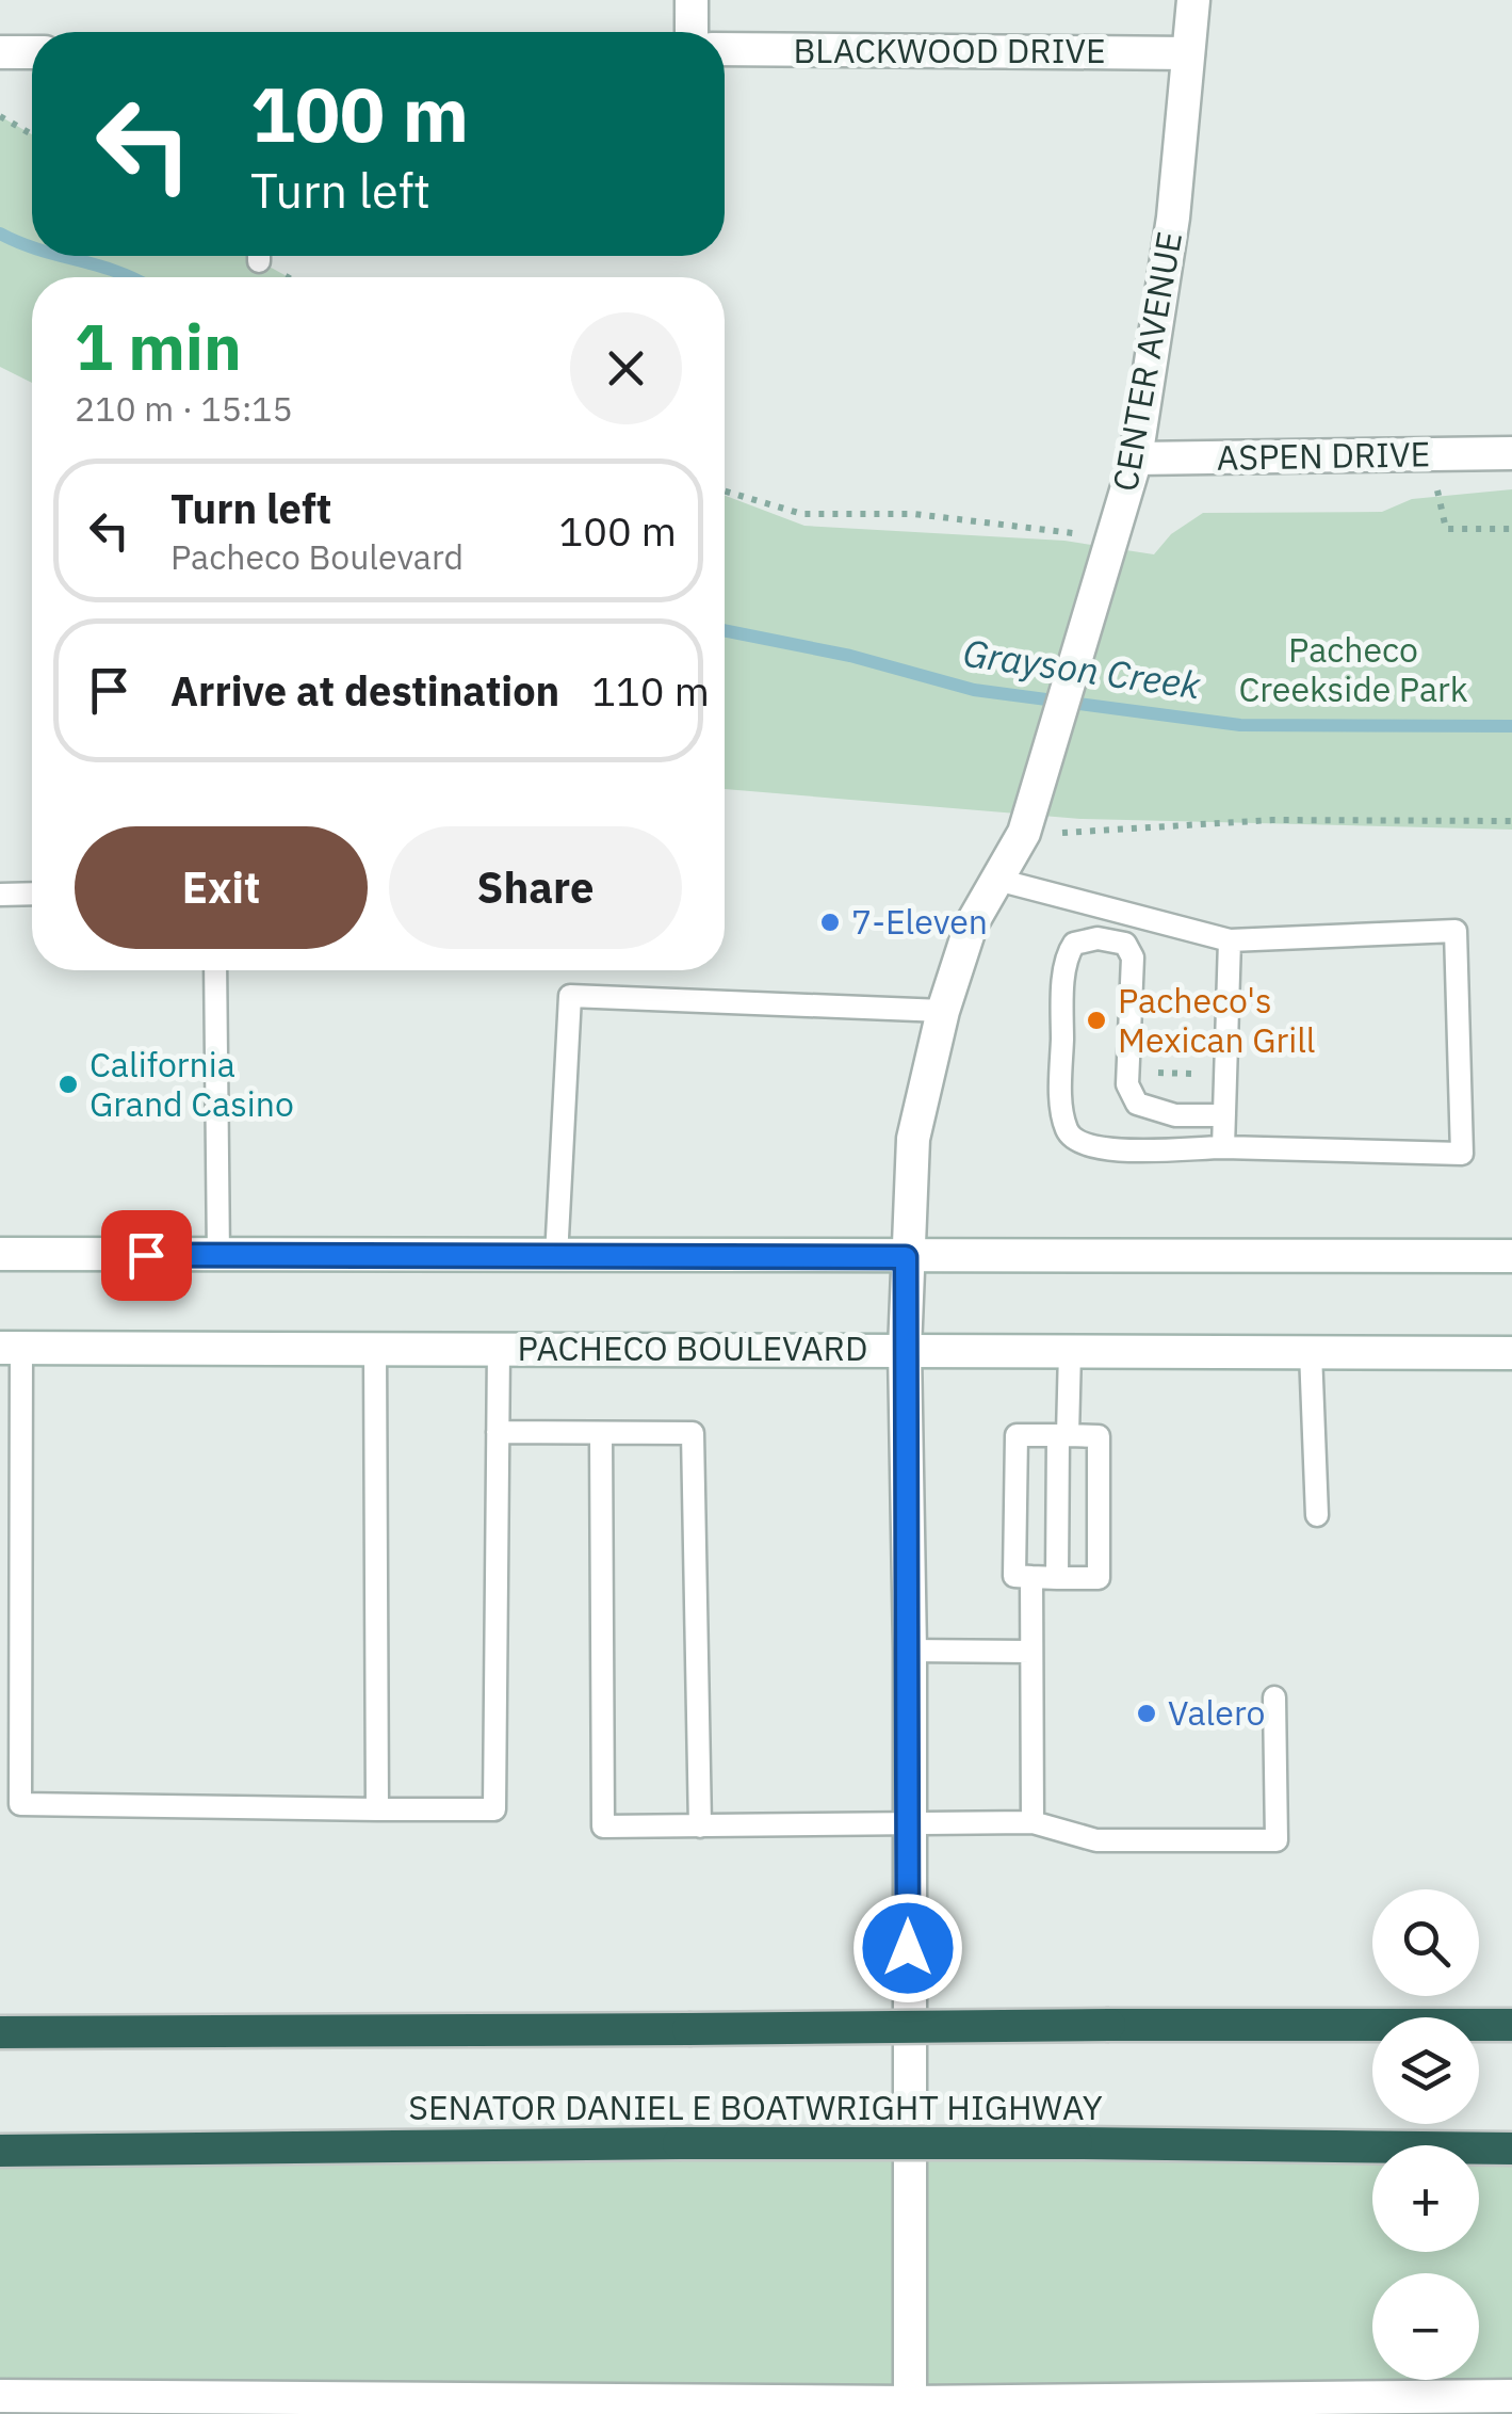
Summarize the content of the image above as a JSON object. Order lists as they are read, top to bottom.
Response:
{
  "streets": {
    "highway": ["SENATOR DANIEL E BOATWRIGHT HIGHWAY"],
    "street": [
      "BLACKWOOD DRIVE",
      "CENTER AVENUE",
      "ASPEN DRIVE",
      "PACHECO BOULEVARD"
    ]
  },
  "crossings": [
    ["BLACKWOOD DRIVE", "CENTER AVENUE"],
    ["CENTER AVENUE", "ASPEN DRIVE"],
    ["CENTER AVENUE", "PACHECO BOULEVARD"]
  ],
  "water": ["Grayson Creek"],
  "parks": ["Pacheco Creekside Park"],
  "places": [
    "7-Eleven",
    "Pacheco's Mexican Grill",
    "California Grand Casino",
    "Valero"
  ],
  "page": {
    "turn": ["100 m", "Turn left"],
    "heading": ["1 min", "210 m · 15:15"],
    "list": [
      {
        "name": "Turn left",
        "note": "Pacheco Boulevard",
        "value": "100 m"
      },
      {
        "name": "Arrive at destination",
        "value": "110 m"
      }
    ],
    "buttons": ["Exit", "Share"],
    "map_buttons": ["+", "−"]
  }
}
